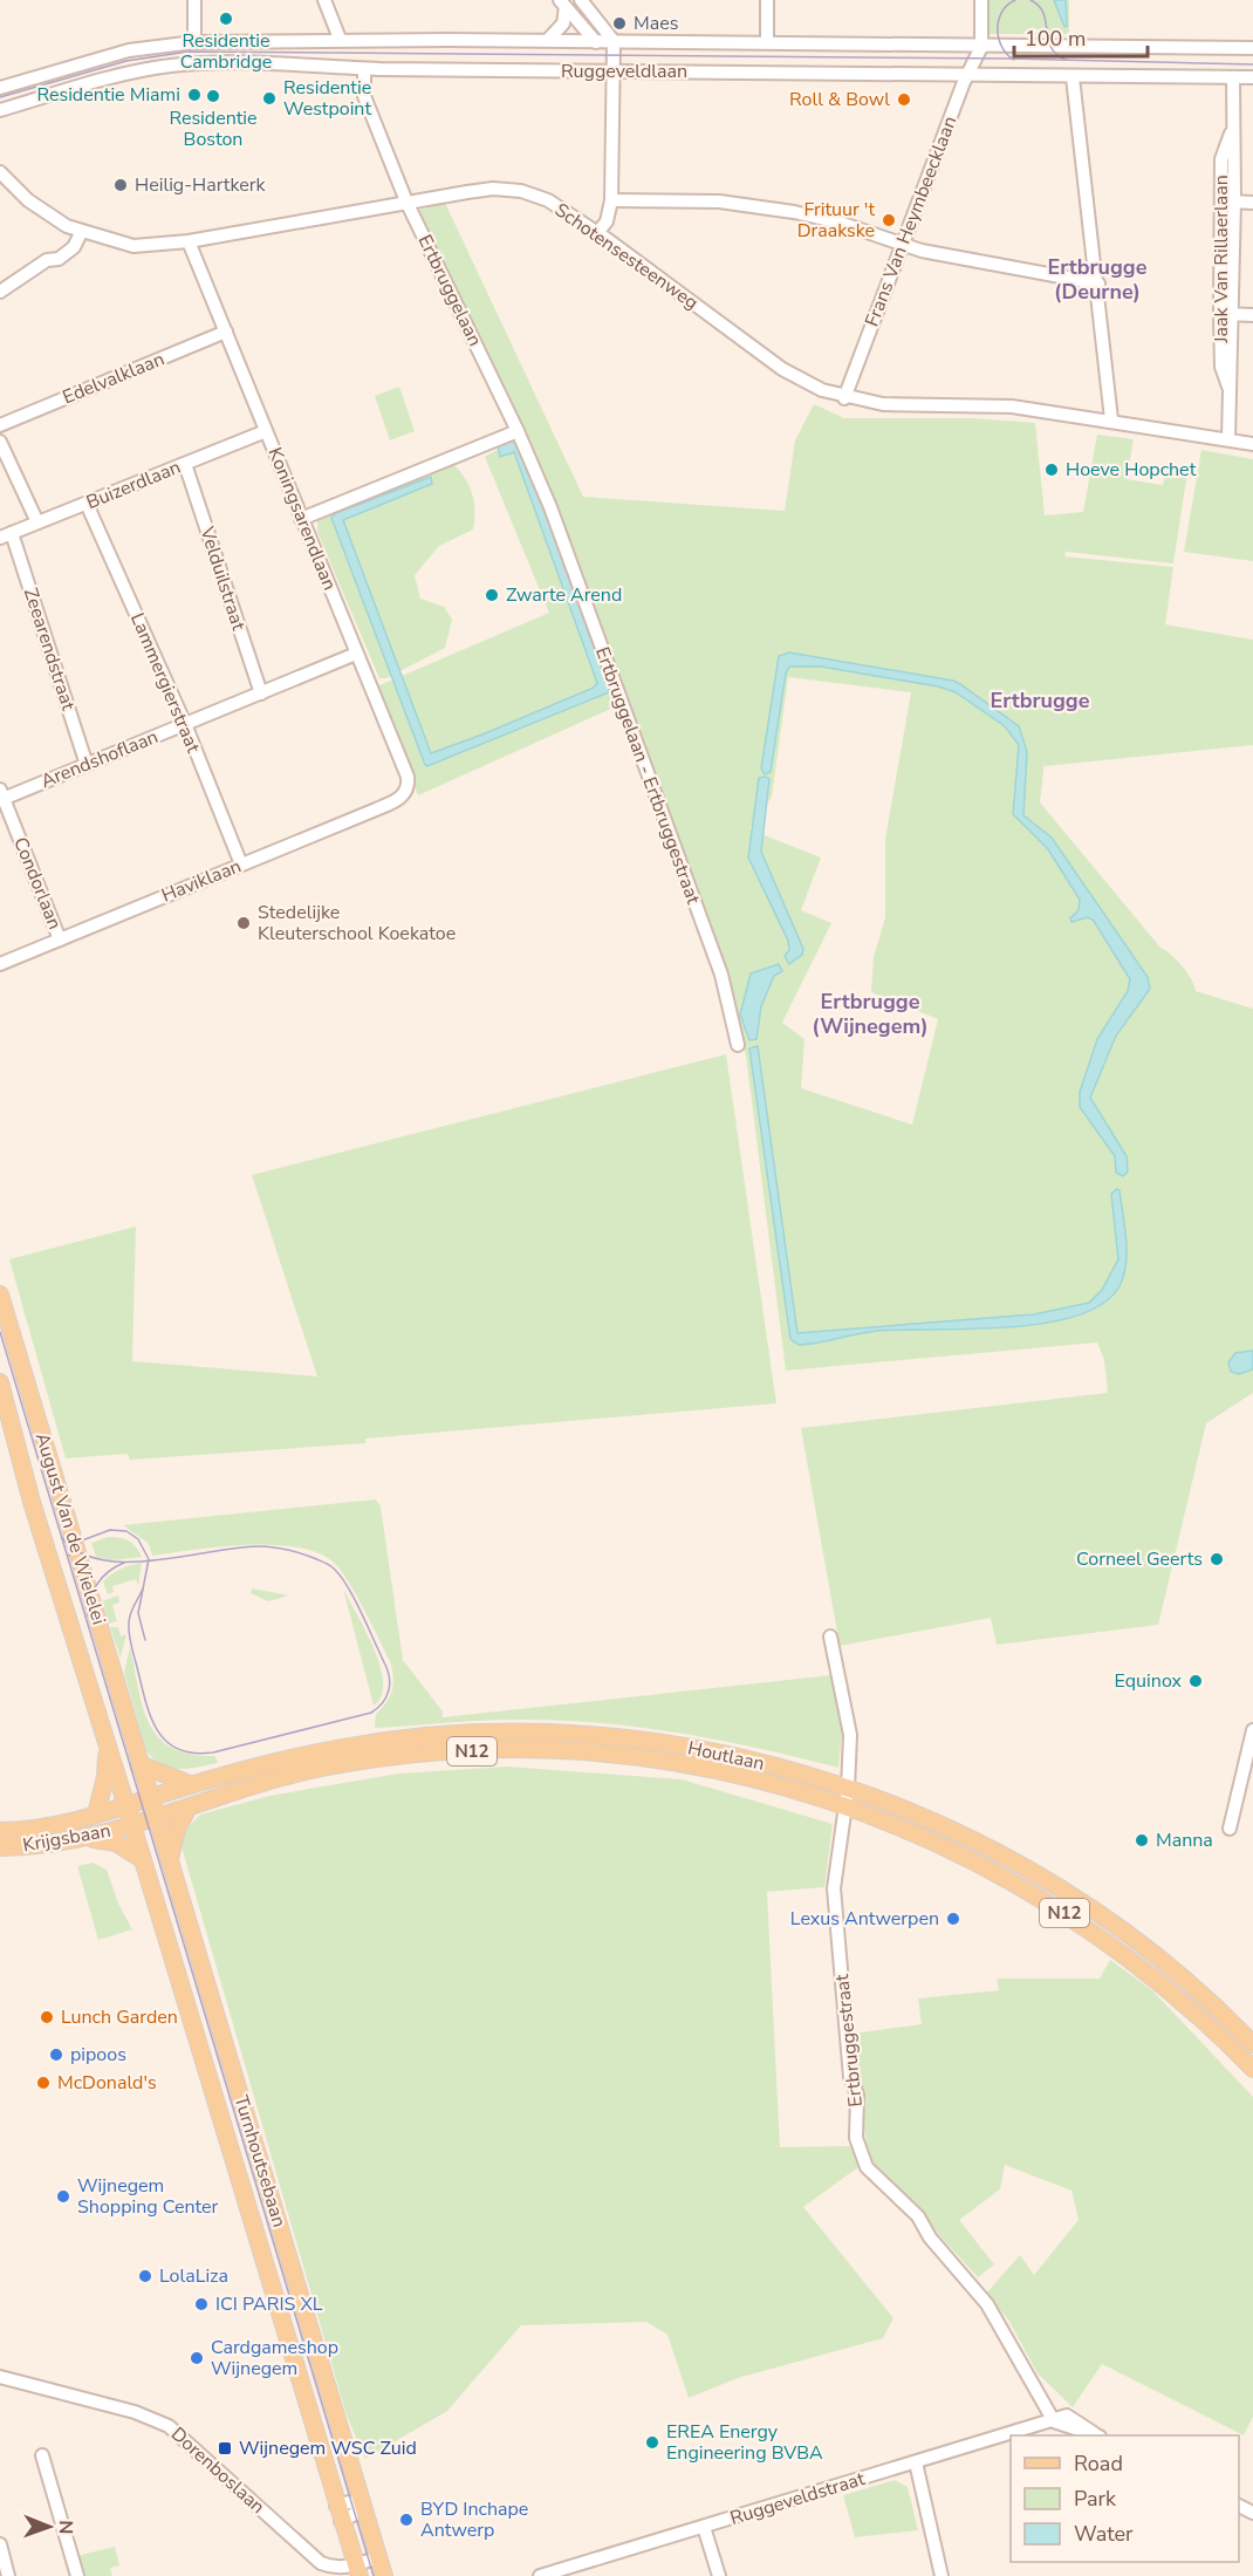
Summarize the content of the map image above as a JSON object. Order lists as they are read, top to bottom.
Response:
{
  "streets": {
    "main road": [
      "August Van de Wielelei",
      "N12",
      "Houtlaan",
      "Krijgsbaan",
      "Turnhoutsebaan"
    ],
    "street": [
      "Ruggeveldlaan",
      "Frans Van Heymbeecklaan",
      "Schotensesteenweg",
      "Jaak Van Rillaerlaan",
      "Ertbruggelaan",
      "Edelvalklaan",
      "Buizerdlaan",
      "Koningsarendlaan",
      "Velduilstraat",
      "Zeearendstraat",
      "Lammergierstraat",
      "Arendshoflaan",
      "Ertbruggelaan - Ertbruggestraat",
      "Haviklaan",
      "Condorlaan",
      "Ertbruggestraat",
      "Dorenboslaan",
      "Ruggeveldstraat"
    ]
  },
  "crossings": [
    ["Ruggeveldlaan", "Frans Van Heymbeecklaan"],
    ["Ruggeveldlaan", "Jaak Van Rillaerlaan"],
    ["Ruggeveldlaan", "Ertbruggelaan"],
    ["Frans Van Heymbeecklaan", "Schotensesteenweg"],
    ["Schotensesteenweg", "Jaak Van Rillaerlaan"],
    ["Schotensesteenweg", "Ertbruggelaan"],
    ["Schotensesteenweg", "Koningsarendlaan"],
    ["Ertbruggelaan", "Ertbruggelaan - Ertbruggestraat"],
    ["Edelvalklaan", "Koningsarendlaan"],
    ["Buizerdlaan", "Koningsarendlaan"],
    ["Buizerdlaan", "Velduilstraat"],
    ["Buizerdlaan", "Zeearendstraat"],
    ["Buizerdlaan", "Lammergierstraat"],
    ["Koningsarendlaan", "Arendshoflaan"],
    ["Koningsarendlaan", "Haviklaan"],
    ["Velduilstraat", "Arendshoflaan"],
    ["Zeearendstraat", "Arendshoflaan"],
    ["Lammergierstraat", "Arendshoflaan"],
    ["Lammergierstraat", "Haviklaan"],
    ["Arendshoflaan", "Condorlaan"],
    ["Haviklaan", "Condorlaan"],
    ["August Van de Wielelei", "Houtlaan"],
    ["August Van de Wielelei", "Turnhoutsebaan"],
    ["Houtlaan", "Krijgsbaan"],
    ["Houtlaan", "Ertbruggestraat"],
    ["Houtlaan", "Turnhoutsebaan"],
    ["Krijgsbaan", "Turnhoutsebaan"],
    ["Ertbruggestraat", "Ruggeveldstraat"],
    ["Turnhoutsebaan", "Dorenboslaan"]
  ],
  "districts": ["Ertbrugge (Deurne)", "Ertbrugge", "Ertbrugge (Wijnegem)"],
  "places": {
    "other": [
      "Residentie Cambridge",
      "Maes",
      "Residentie Miami",
      "Residentie Boston",
      "Residentie Westpoint",
      "Roll & Bowl",
      "Heilig-Hartkerk",
      "Frituur 't Draakske",
      "Hoeve Hopchet",
      "Zwarte Arend",
      "Stedelijke Kleuterschool Koekatoe",
      "Corneel Geerts",
      "Equinox",
      "Manna",
      "Lexus Antwerpen",
      "Lunch Garden",
      "pipoos",
      "McDonald's",
      "Wijnegem Shopping Center",
      "LolaLiza",
      "ICI PARIS XL",
      "Cardgameshop Wijnegem",
      "EREA Energy Engineering BVBA",
      "BYD Inchape Antwerp"
    ],
    "transit": ["Wijnegem WSC Zuid"]
  },
  "legend": ["Road", "Park", "Water"],
  "scale_bar": "100 m",
  "north": "right"
}
